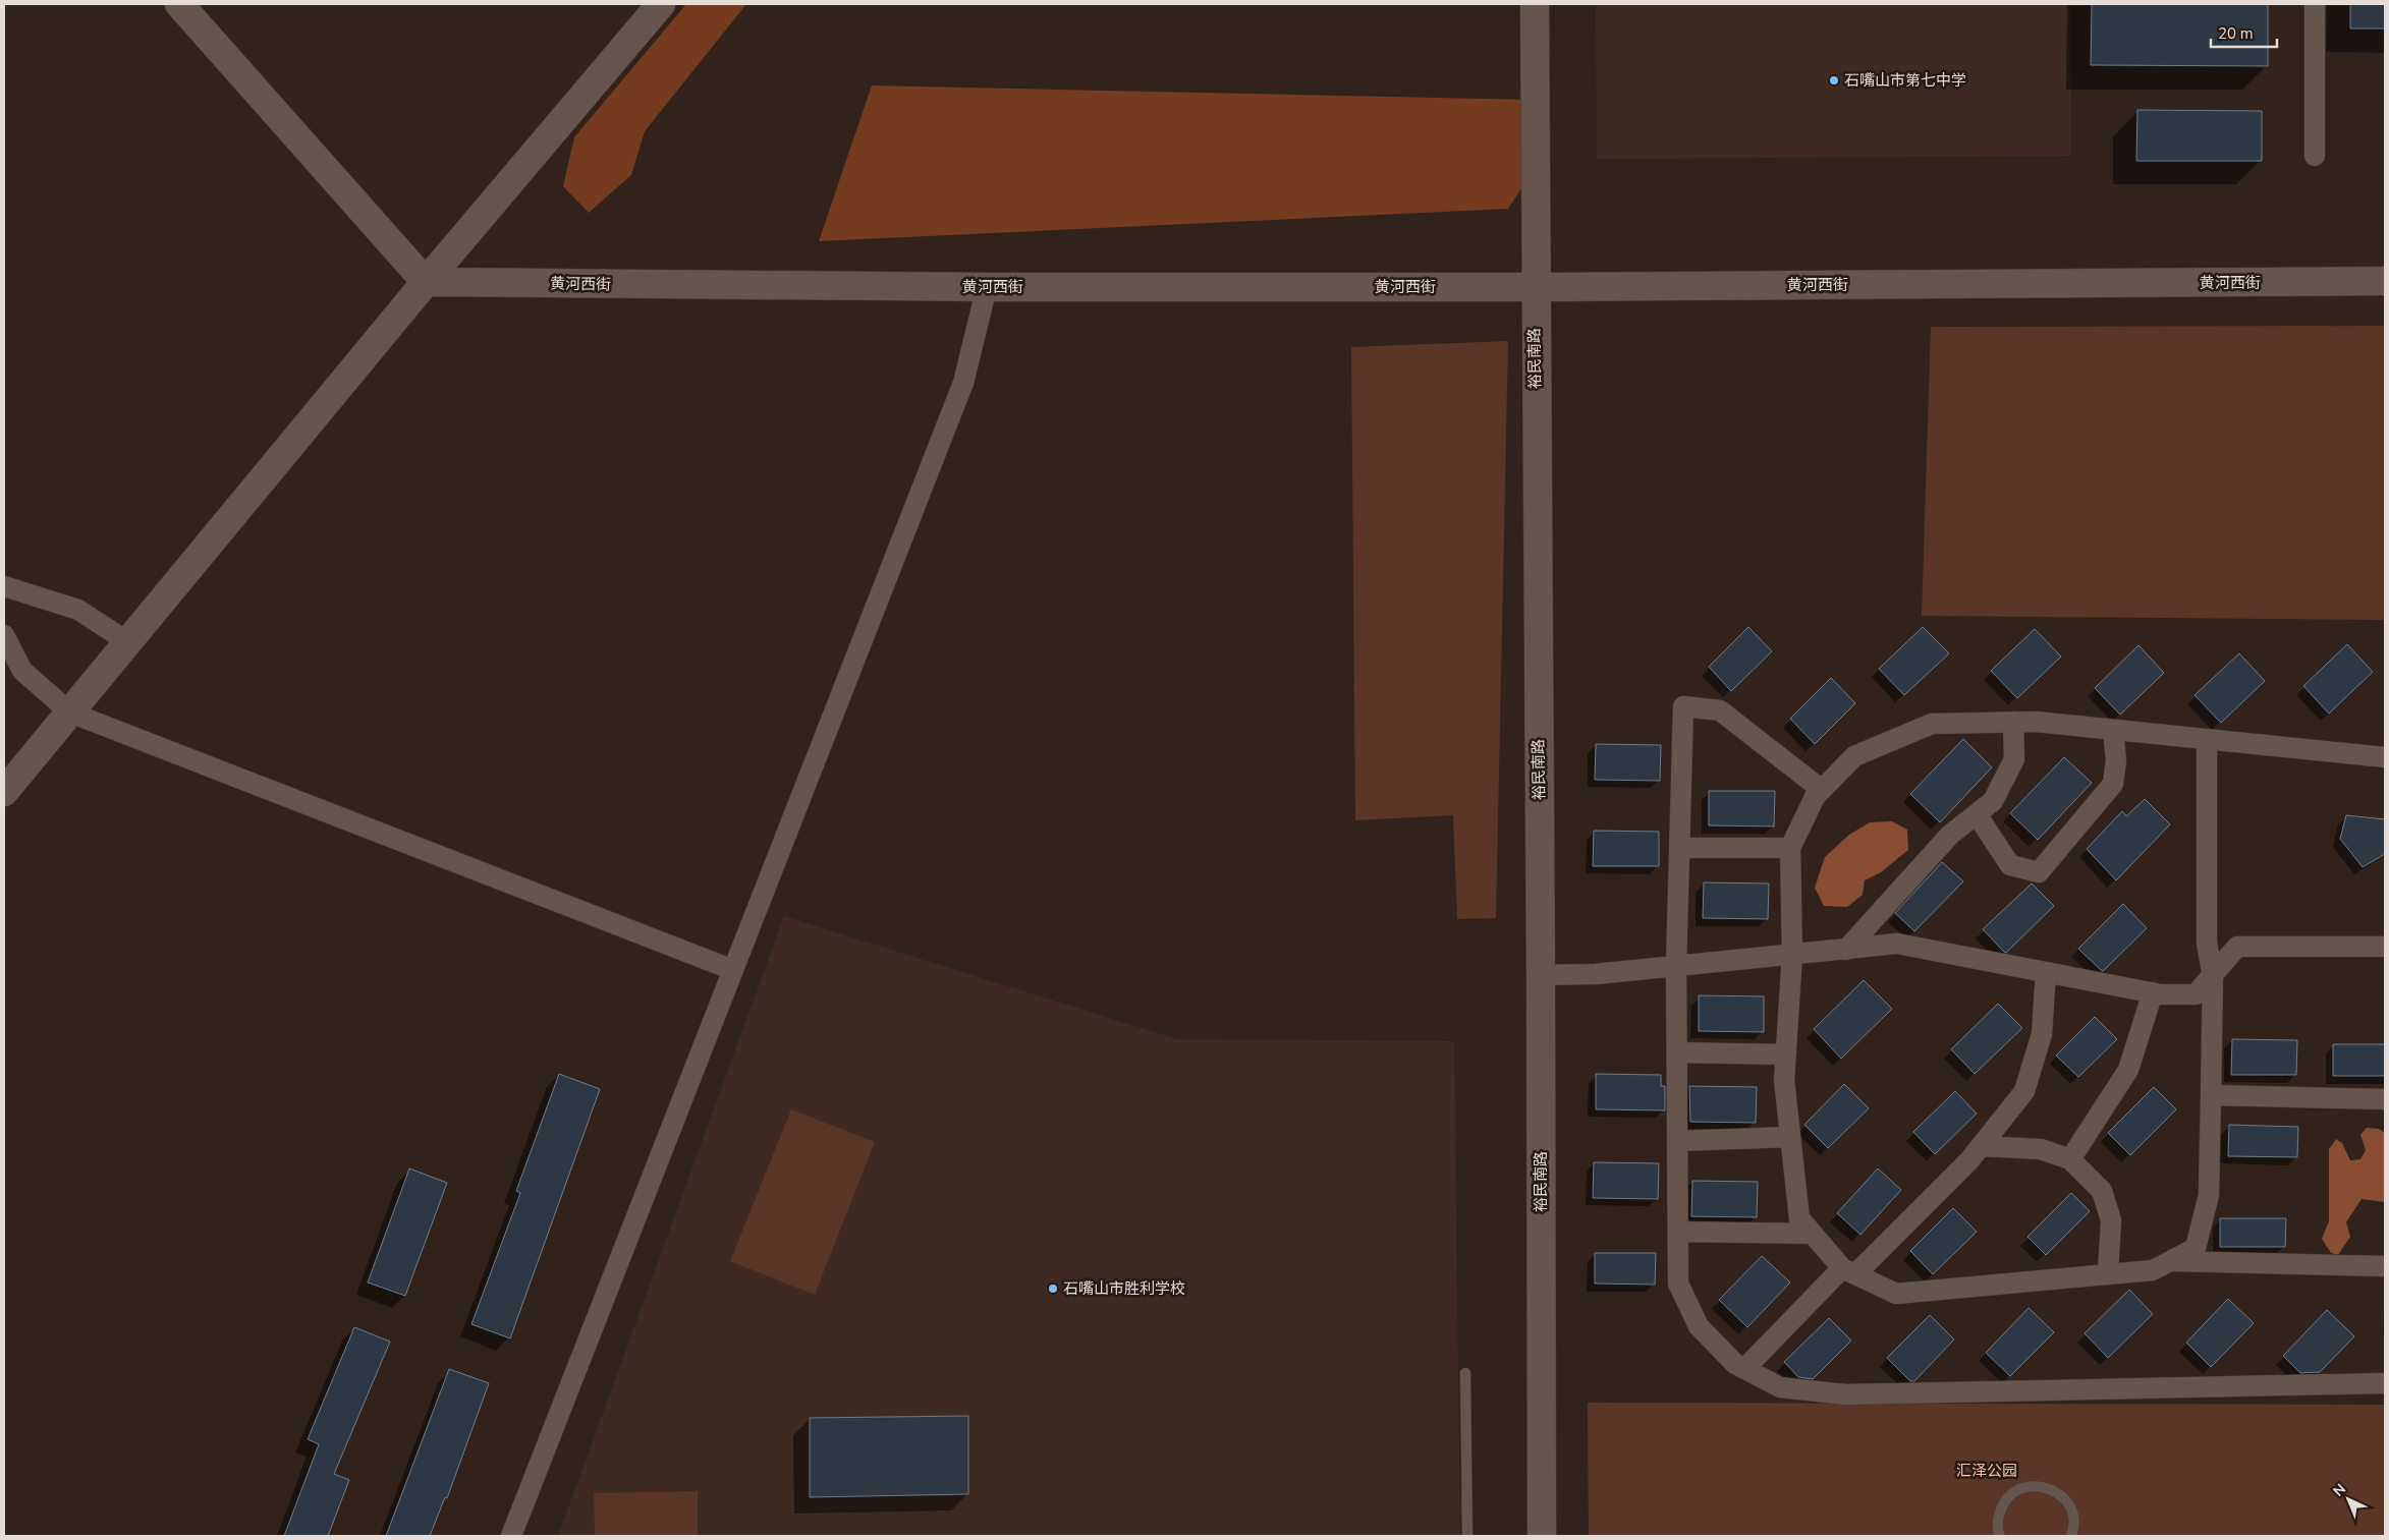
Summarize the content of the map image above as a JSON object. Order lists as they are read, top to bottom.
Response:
{
  "streets": {
    "street": ["黄河西街", "裕民南路"]
  },
  "crossings": [
    ["黄河西街", "裕民南路"]
  ],
  "parks": ["汇泽公园"],
  "places": ["石嘴山市第七中学", "石嘴山市胜利学校"],
  "scale_bar": "20 m",
  "north": "top left"
}
